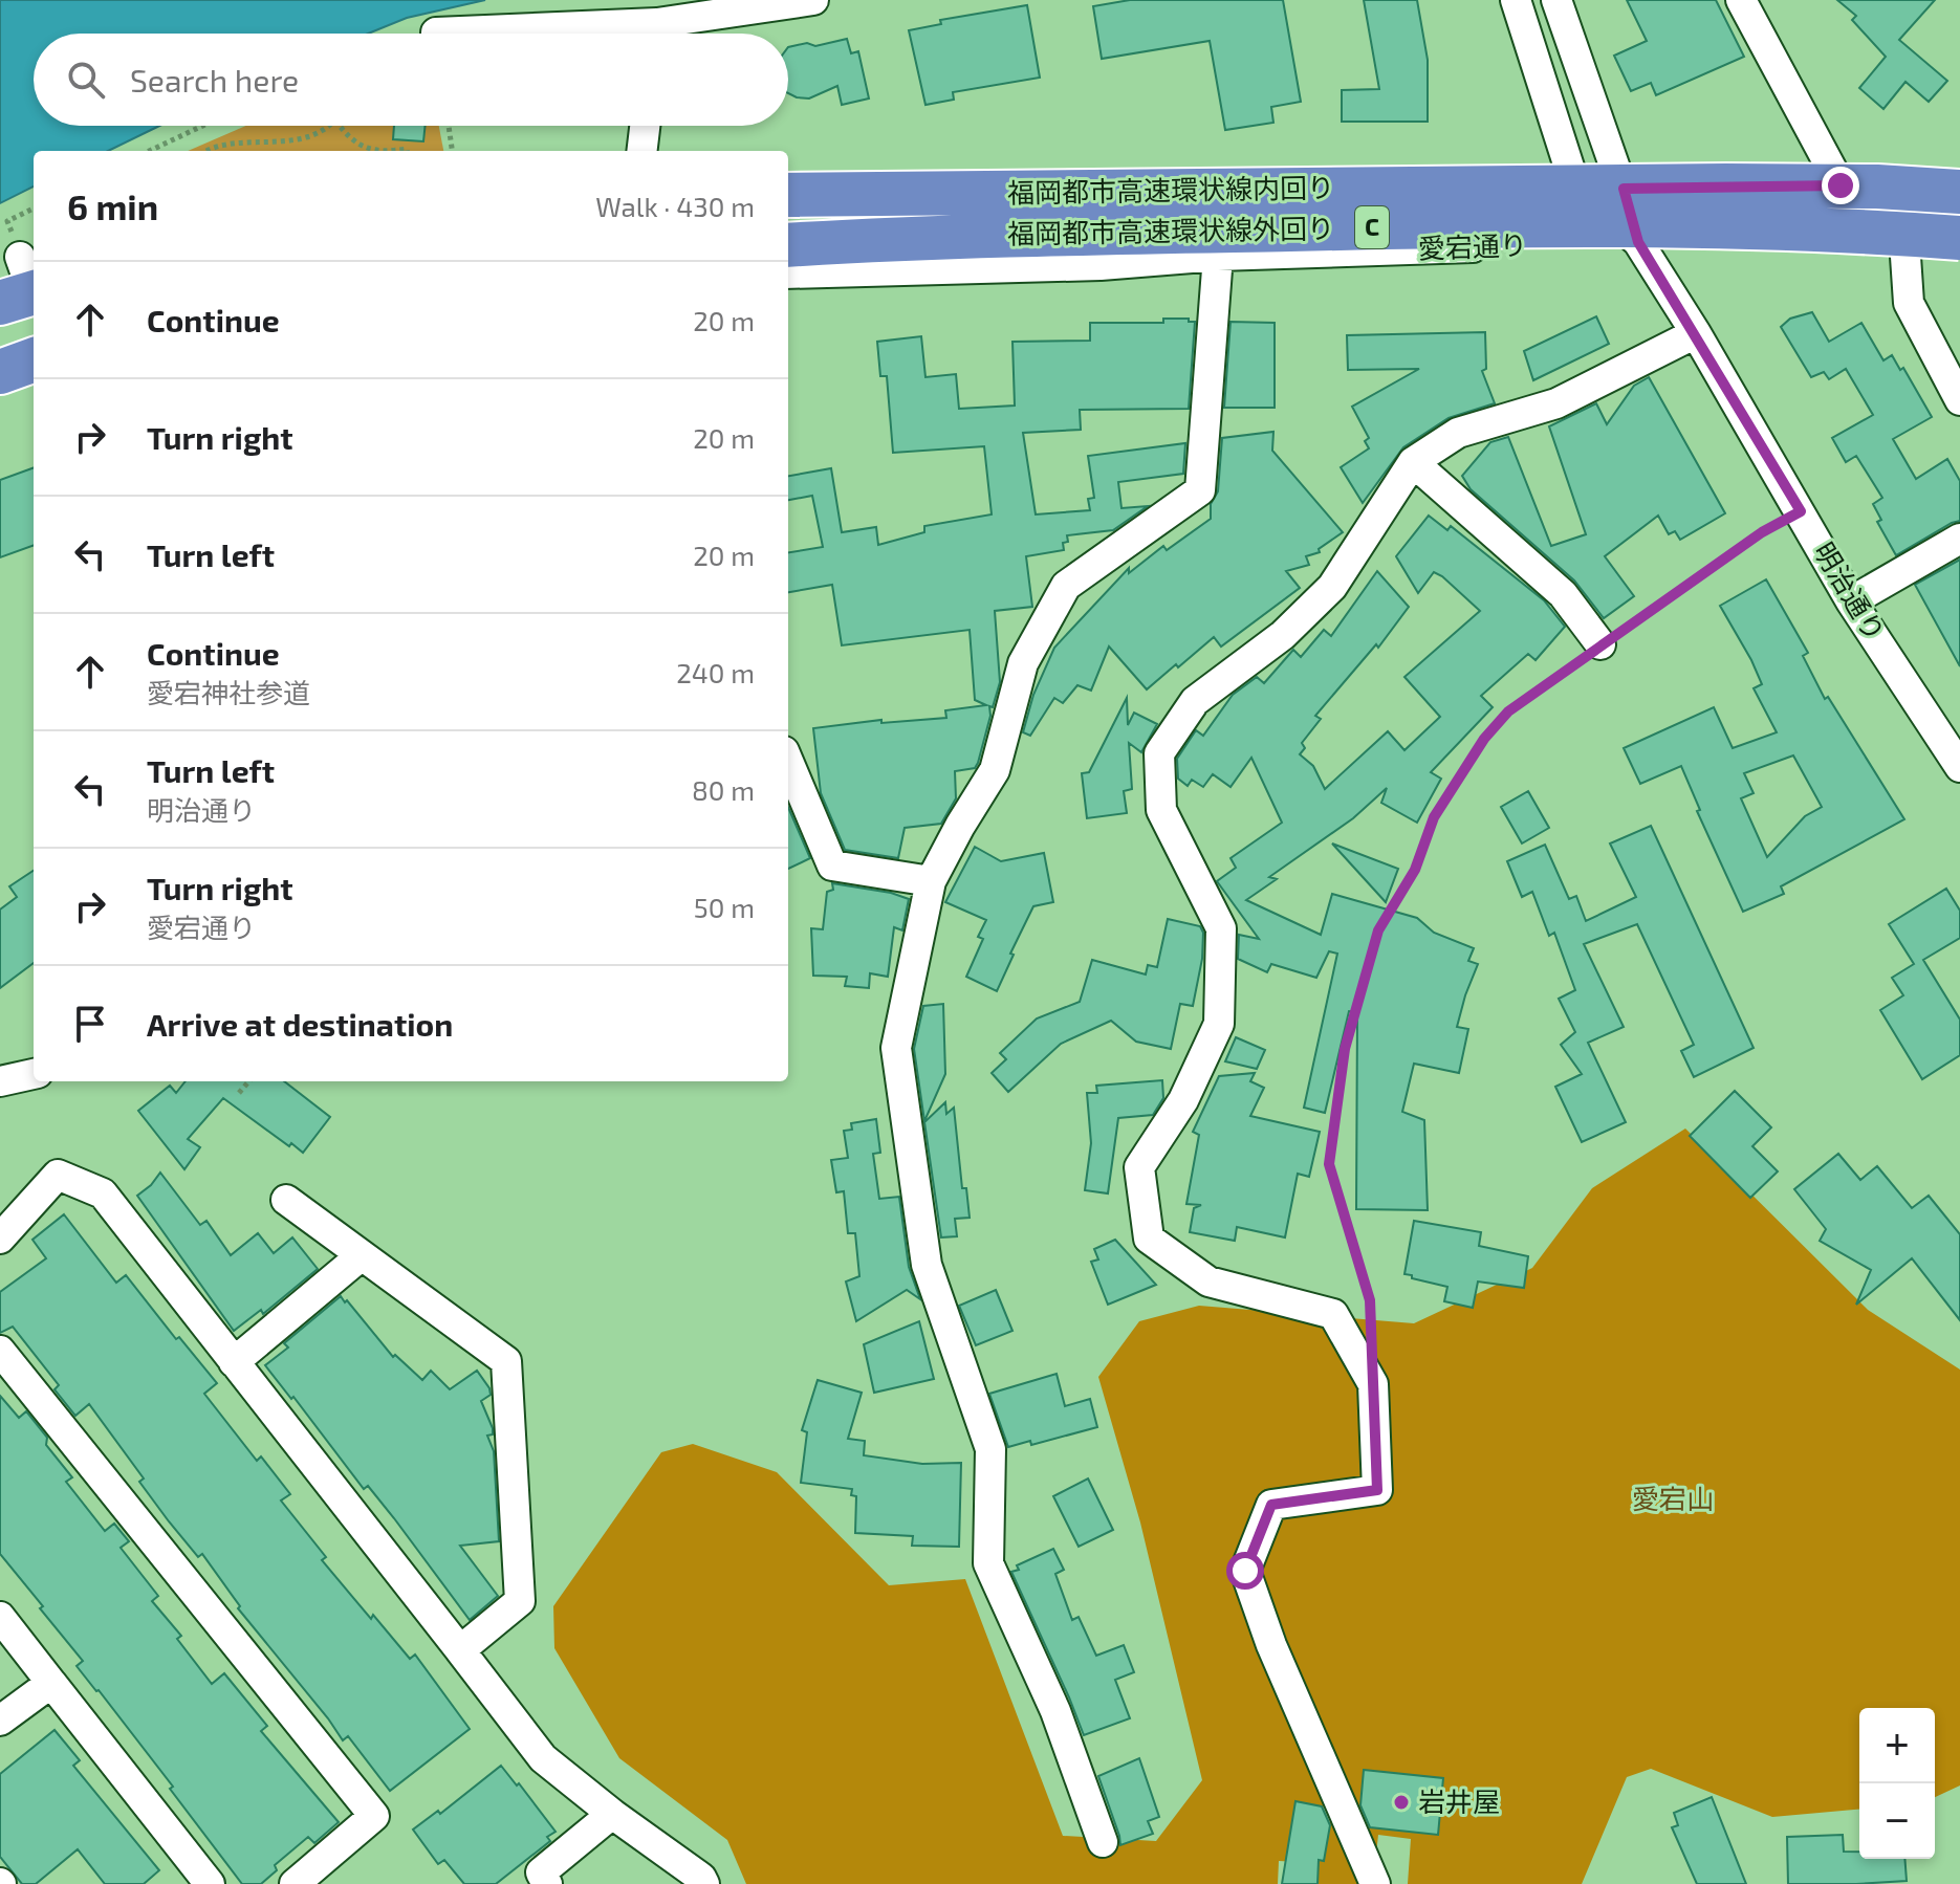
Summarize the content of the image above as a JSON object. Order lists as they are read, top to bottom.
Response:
{
  "streets": {
    "highway": ["福岡都市高速環状線内回り", "C", "福岡都市高速環状線外回り"],
    "street": ["愛宕通り", "明治通り"]
  },
  "crossings": [
    ["愛宕通り", "明治通り"]
  ],
  "parks": ["愛宕山"],
  "places": ["岩井屋"],
  "page": {
    "search": "Search here",
    "heading": ["6 min", "Walk · 430 m"],
    "list": [
      ["Continue", "20 m"],
      ["Turn right", "20 m"],
      ["Turn left", "20 m"],
      ["Continue", "愛宕神社参道", "240 m"],
      ["Turn left", "明治通り", "80 m"],
      ["Turn right", "愛宕通り", "50 m"],
      "Arrive at destination"
    ],
    "map_buttons": ["+", "−"]
  }
}
